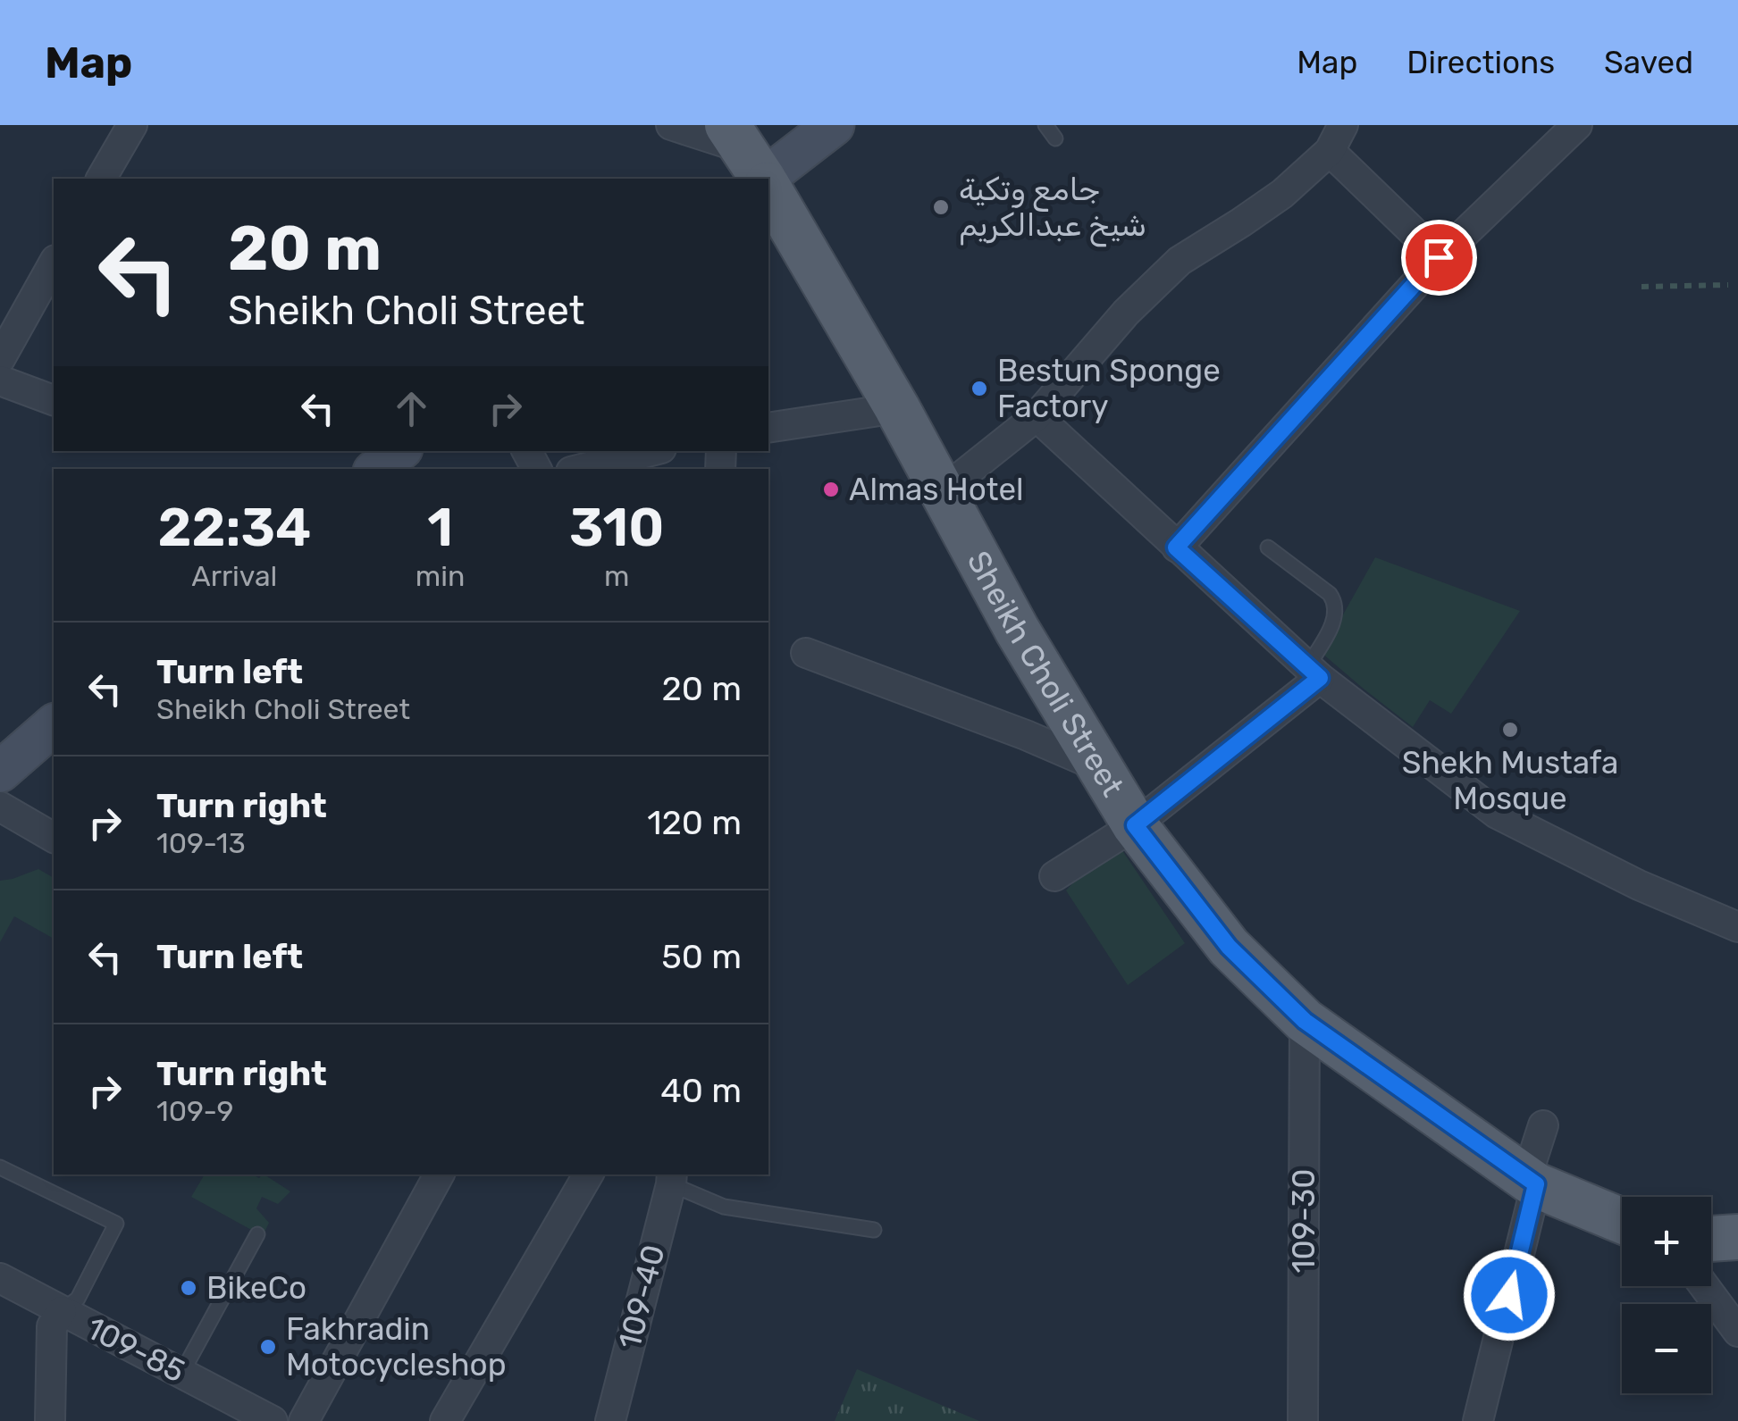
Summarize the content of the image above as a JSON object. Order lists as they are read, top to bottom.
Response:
{
  "streets": {
    "main road": ["Sheikh Choli Street"],
    "street": ["109-30", "109-40", "109-85"]
  },
  "crossings": [
    ["Sheikh Choli Street", "109-30"]
  ],
  "places": [
    "جامع وتكية شيخ عبدالكريم",
    "Bestun Sponge Factory",
    "Almas Hotel",
    "Shekh Mustafa Mosque",
    "BikeCo",
    "Fakhradin Motocycleshop"
  ],
  "page": {
    "header": "Map",
    "nav": ["Map", "Directions", "Saved"],
    "turn": ["20 m", "Sheikh Choli Street"],
    "eta": [
      "22:34",
      "Arrival",
      "1",
      "min",
      "310",
      "m"
    ],
    "list": [
      {
        "name": "Turn left",
        "note": "Sheikh Choli Street",
        "value": "20 m"
      },
      {
        "name": "Turn right",
        "note": "109-13",
        "value": "120 m"
      },
      {
        "name": "Turn left",
        "value": "50 m"
      },
      {
        "name": "Turn right",
        "note": "109-9",
        "value": "40 m"
      }
    ],
    "map_buttons": ["+", "−"]
  }
}
